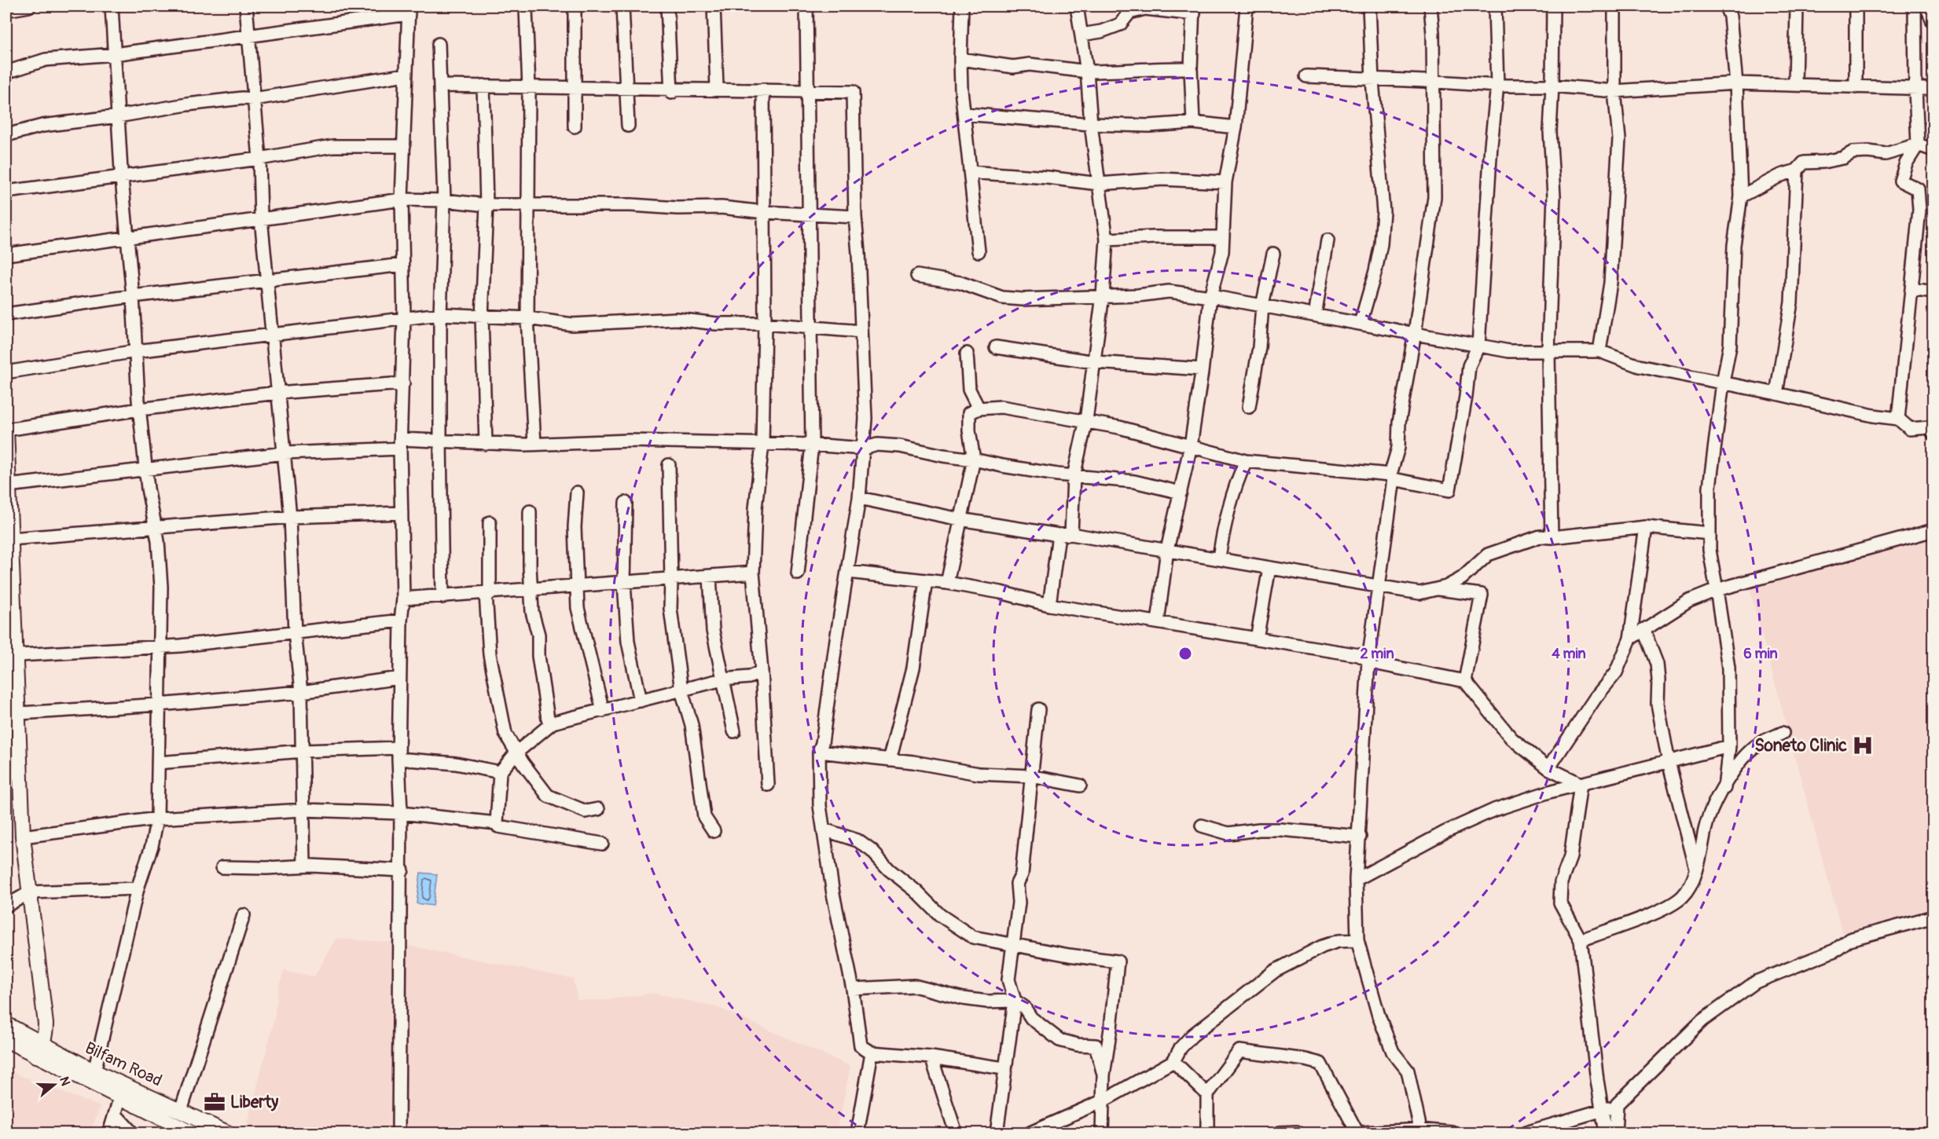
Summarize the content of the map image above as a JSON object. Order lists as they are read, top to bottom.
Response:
{
  "streets": {
    "main road": ["Bilfam Road"]
  },
  "places": {
    "hospital": ["Soneto Clinic"],
    "office": ["Liberty"]
  },
  "north": "right",
  "rings": ["2 min", "4 min", "6 min"]
}
